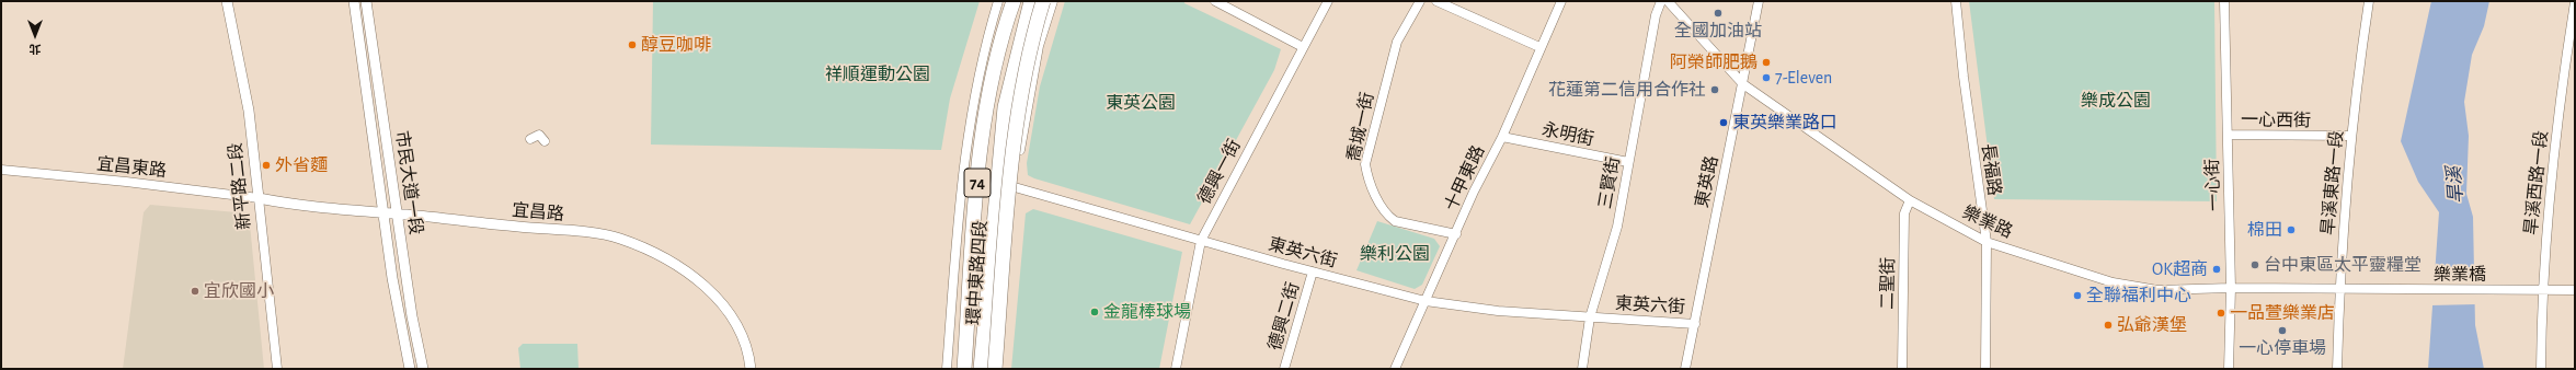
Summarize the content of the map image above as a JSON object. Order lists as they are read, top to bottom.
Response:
{
  "streets": {
    "highway": ["74"],
    "street": [
      "一心西街",
      "喬城一街",
      "永明街",
      "宜昌東路",
      "長福路",
      "德興一街",
      "十甲東路",
      "東英路",
      "市民大道一段",
      "三賢街",
      "旱溪東路一段",
      "旱溪西路一段",
      "一心街",
      "新平路二段",
      "宜昌路",
      "樂業路",
      "東英六街",
      "環中東路四段",
      "樂業橋",
      "二聖街",
      "德興二街"
    ]
  },
  "crossings": [
    ["一心西街", "旱溪東路一段"],
    ["一心西街", "一心街"],
    ["喬城一街", "十甲東路"],
    ["永明街", "十甲東路"],
    ["永明街", "三賢街"],
    ["宜昌東路", "新平路二段"],
    ["宜昌東路", "宜昌路"],
    ["長福路", "樂業路"],
    ["德興一街", "東英六街"],
    ["十甲東路", "東英六街"],
    ["東英路", "樂業路"],
    ["東英路", "東英六街"],
    ["市民大道一段", "宜昌路"],
    ["三賢街", "東英六街"],
    ["旱溪東路一段", "樂業路"],
    ["旱溪西路一段", "樂業橋"],
    ["一心街", "樂業路"],
    ["新平路二段", "宜昌路"],
    ["樂業路", "樂業橋"],
    ["樂業路", "二聖街"],
    ["東英六街", "環中東路四段"],
    ["東英六街", "德興二街"]
  ],
  "water": ["旱溪"],
  "parks": [
    "祥順運動公園",
    "樂成公園",
    "東英公園",
    "樂利公園"
  ],
  "places": [
    "全國加油站",
    "醇豆咖啡",
    "阿榮師肥鵝",
    "7-Eleven",
    "花蓮第二信用合作社",
    "東英樂業路口",
    "外省麵",
    "棉田",
    "台中東區太平靈糧堂",
    "OK超商",
    "宜欣國小",
    "全聯福利中心",
    "金龍棒球場",
    "一品萱樂業店",
    "弘爺漢堡",
    "一心停車場"
  ],
  "north": "bottom"
}
